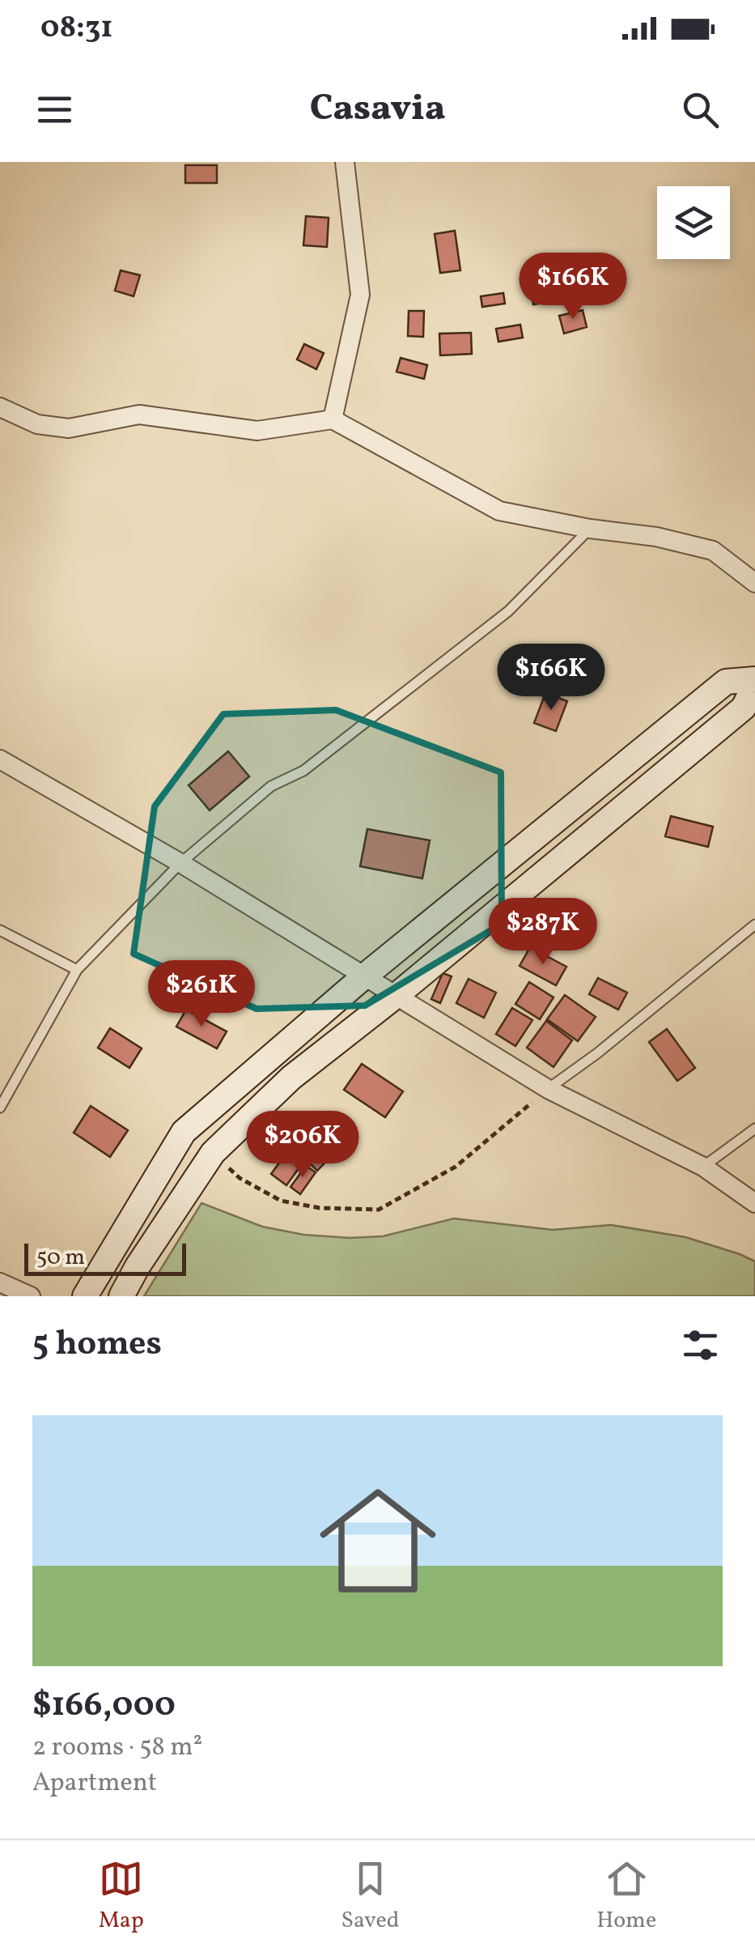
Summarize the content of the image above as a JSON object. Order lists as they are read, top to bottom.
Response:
{
  "scale_bar": "50 m",
  "page": {
    "status": "08:31",
    "header": "Casavia",
    "price": [
      "$166K",
      "$166K",
      "$287K",
      "$261K",
      "$206K"
    ],
    "scale": "50 m",
    "heading": "5 homes",
    "list": [
      {
        "name": "$166,000",
        "note": "2 rooms · 58 m² · Apartment"
      }
    ],
    "tabs": ["Map", "Saved", "Home"]
  }
}
